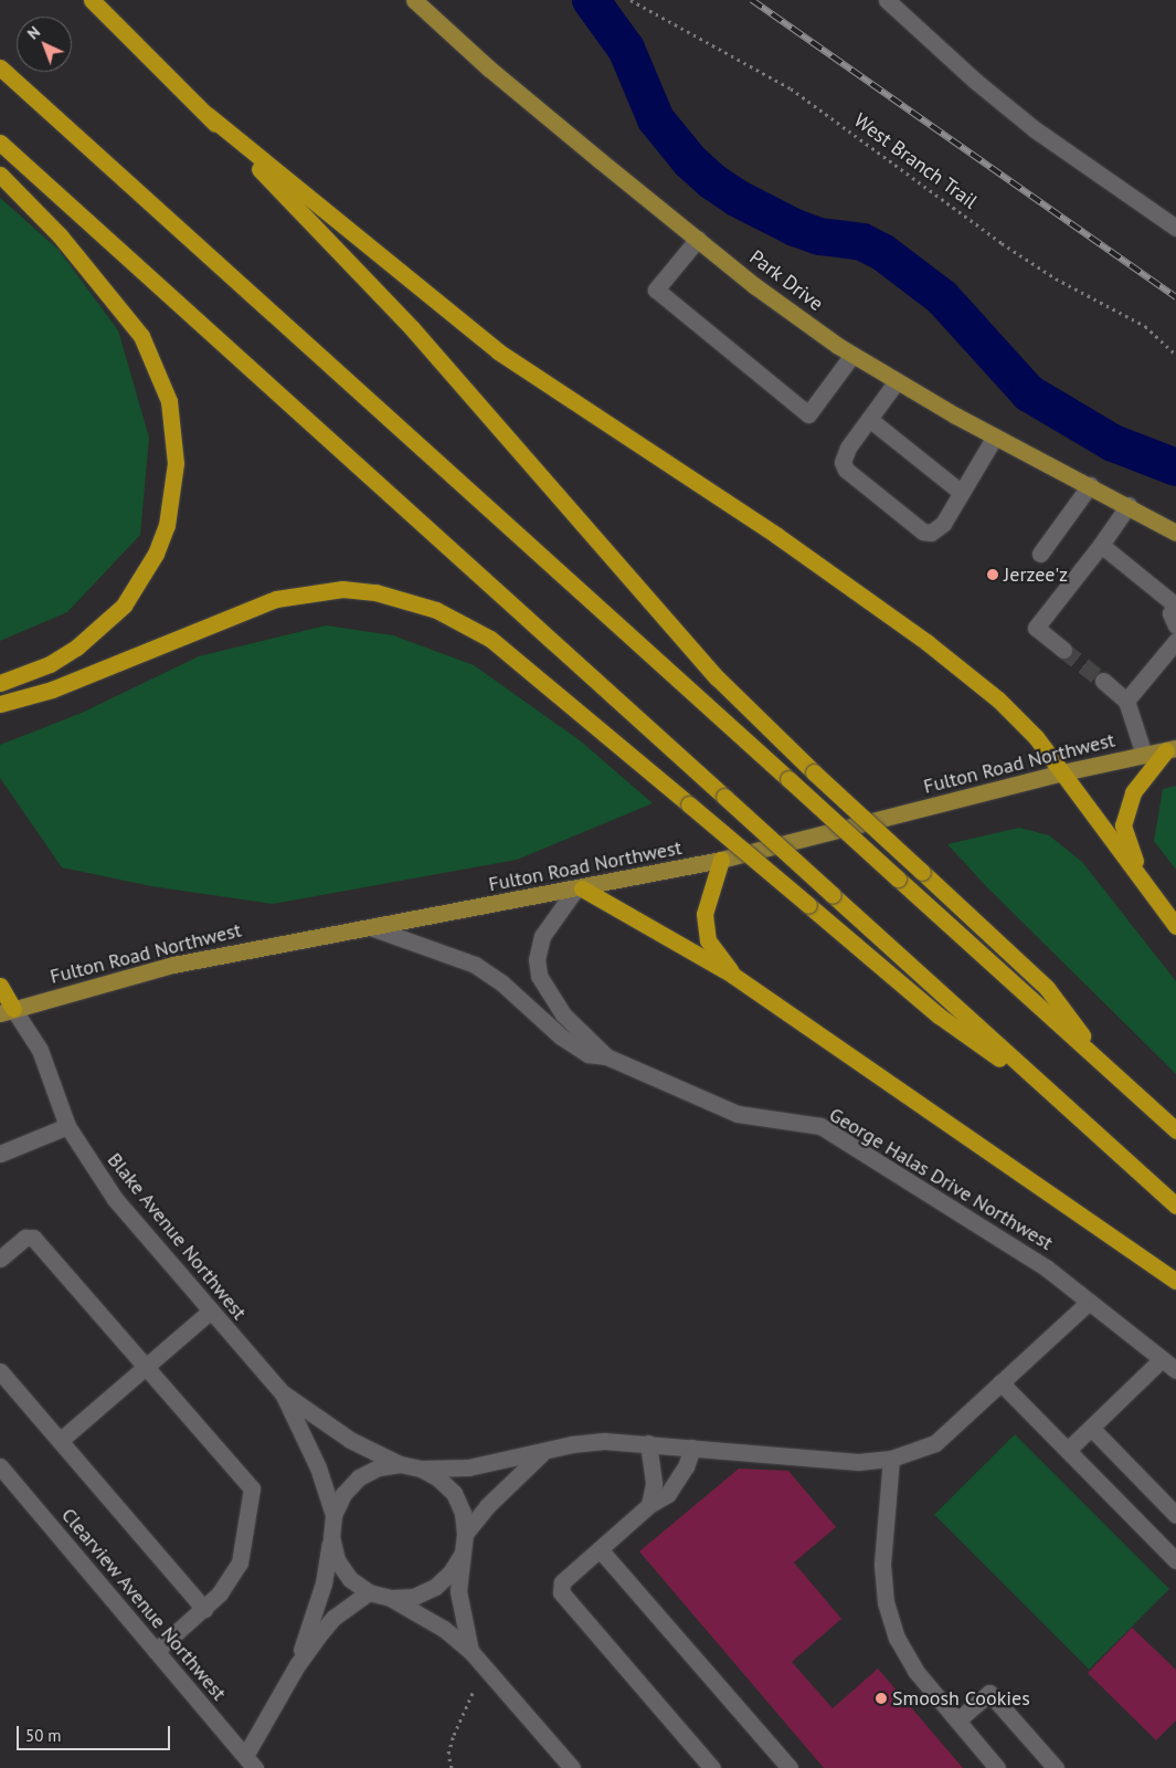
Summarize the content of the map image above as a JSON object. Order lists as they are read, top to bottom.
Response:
{
  "streets": {
    "main road": ["Park Drive", "Fulton Road Northwest"],
    "street": ["George Halas Drive Northwest", "Blake Avenue Northwest", "Clearview Avenue Northwest"],
    "path": ["West Branch Trail"]
  },
  "crossings": [
    ["Fulton Road Northwest", "George Halas Drive Northwest"],
    ["Fulton Road Northwest", "Blake Avenue Northwest"]
  ],
  "places": ["Jerzee'z", "Smoosh Cookies"],
  "scale_bar": "50 m",
  "north": "top left"
}
